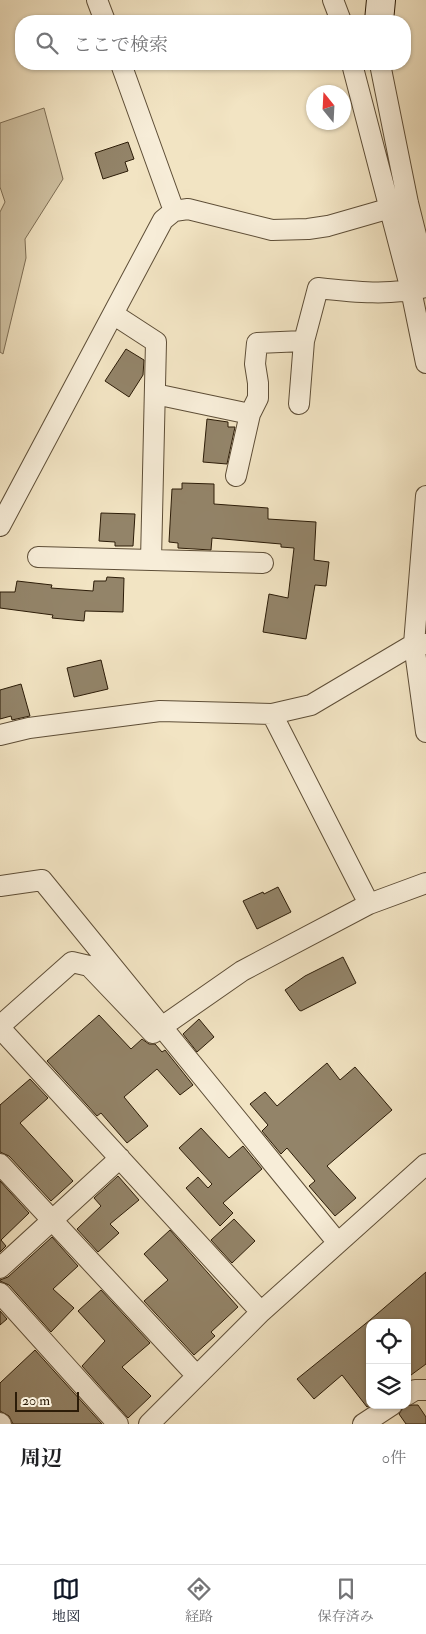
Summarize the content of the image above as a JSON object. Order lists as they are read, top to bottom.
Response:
{
  "scale_bar": "20 m",
  "north": "top",
  "page": {
    "search": "ここで検索",
    "scale": "20 m",
    "heading": ["周辺", "0件"],
    "nav": ["地図", "経路", "保存済み"]
  }
}
